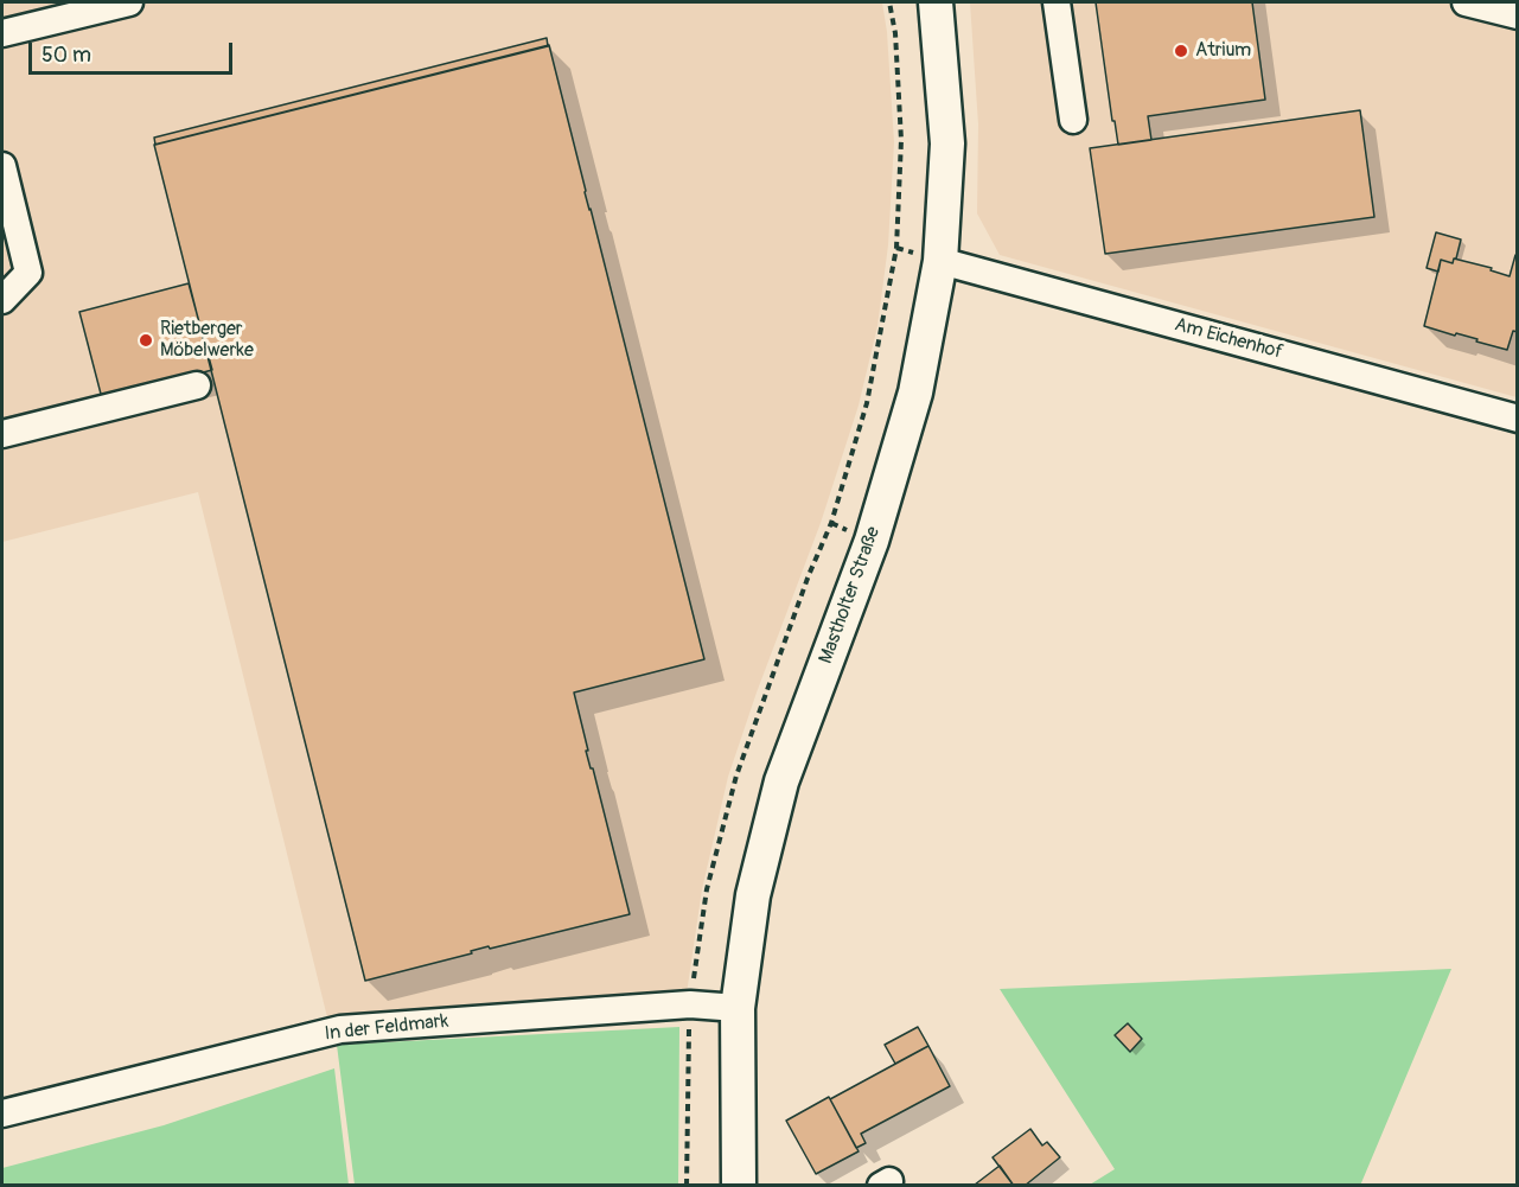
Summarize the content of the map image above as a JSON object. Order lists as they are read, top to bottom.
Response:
{
  "streets": {
    "main road": ["Mastholter Straße"],
    "street": ["Am Eichenhof", "In der Feldmark"]
  },
  "crossings": [
    ["Am Eichenhof", "Mastholter Straße"],
    ["Mastholter Straße", "In der Feldmark"]
  ],
  "places": ["Atrium", "Rietberger Möbelwerke"],
  "scale_bar": "50 m"
}
